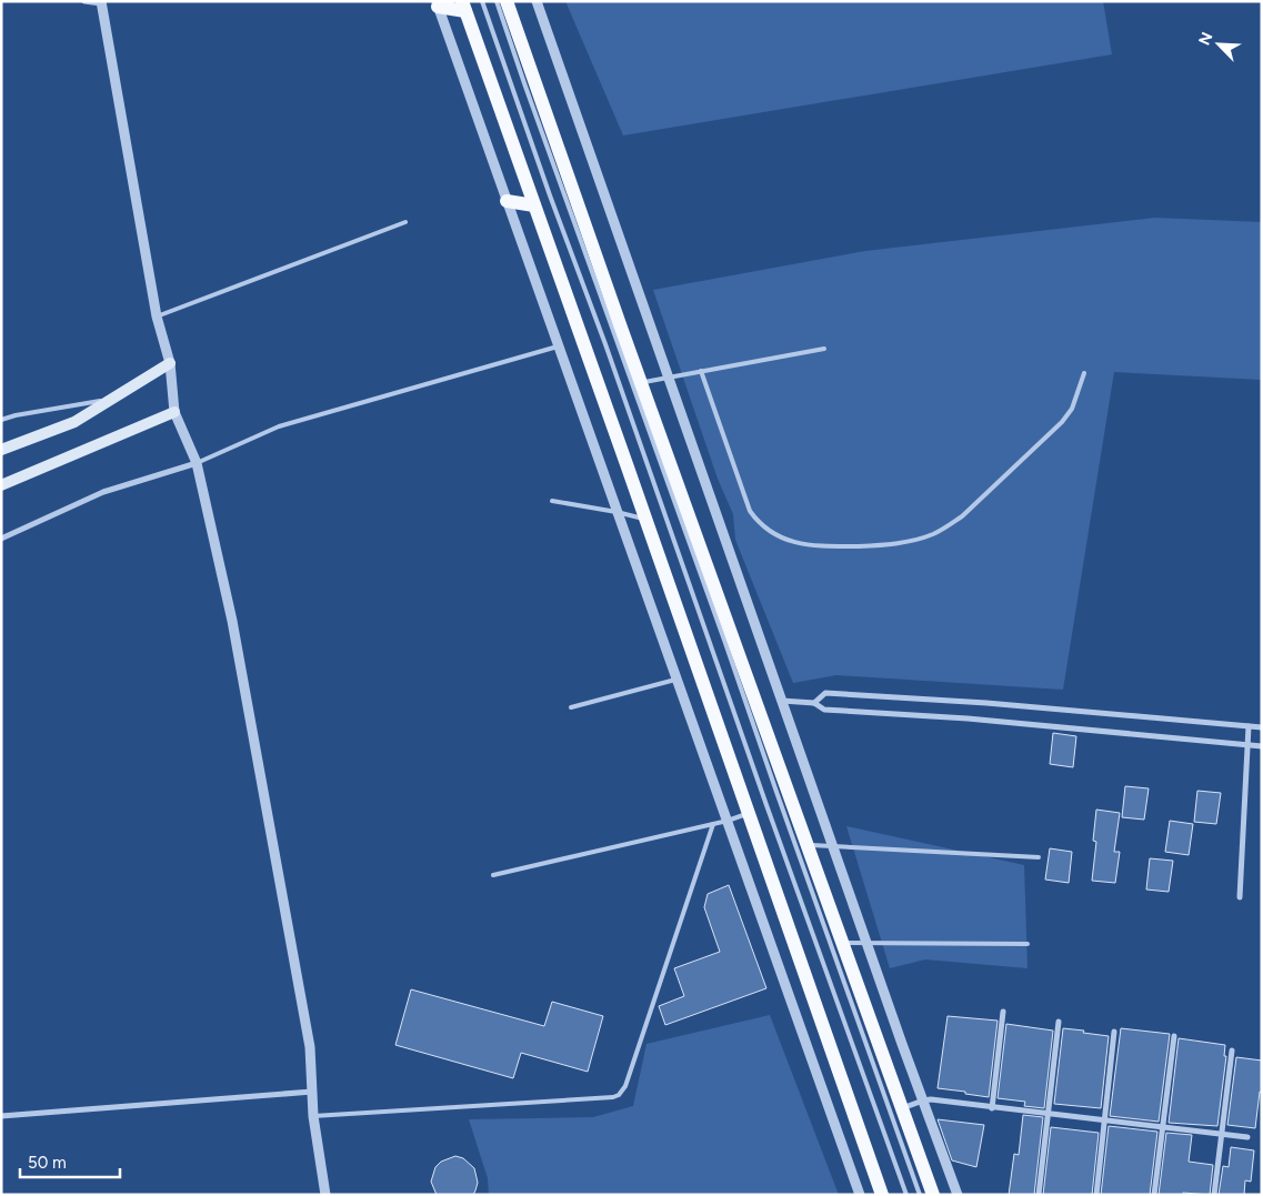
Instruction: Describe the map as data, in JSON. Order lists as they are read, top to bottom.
{
  "scale_bar": "50 m",
  "north": "top left"
}
